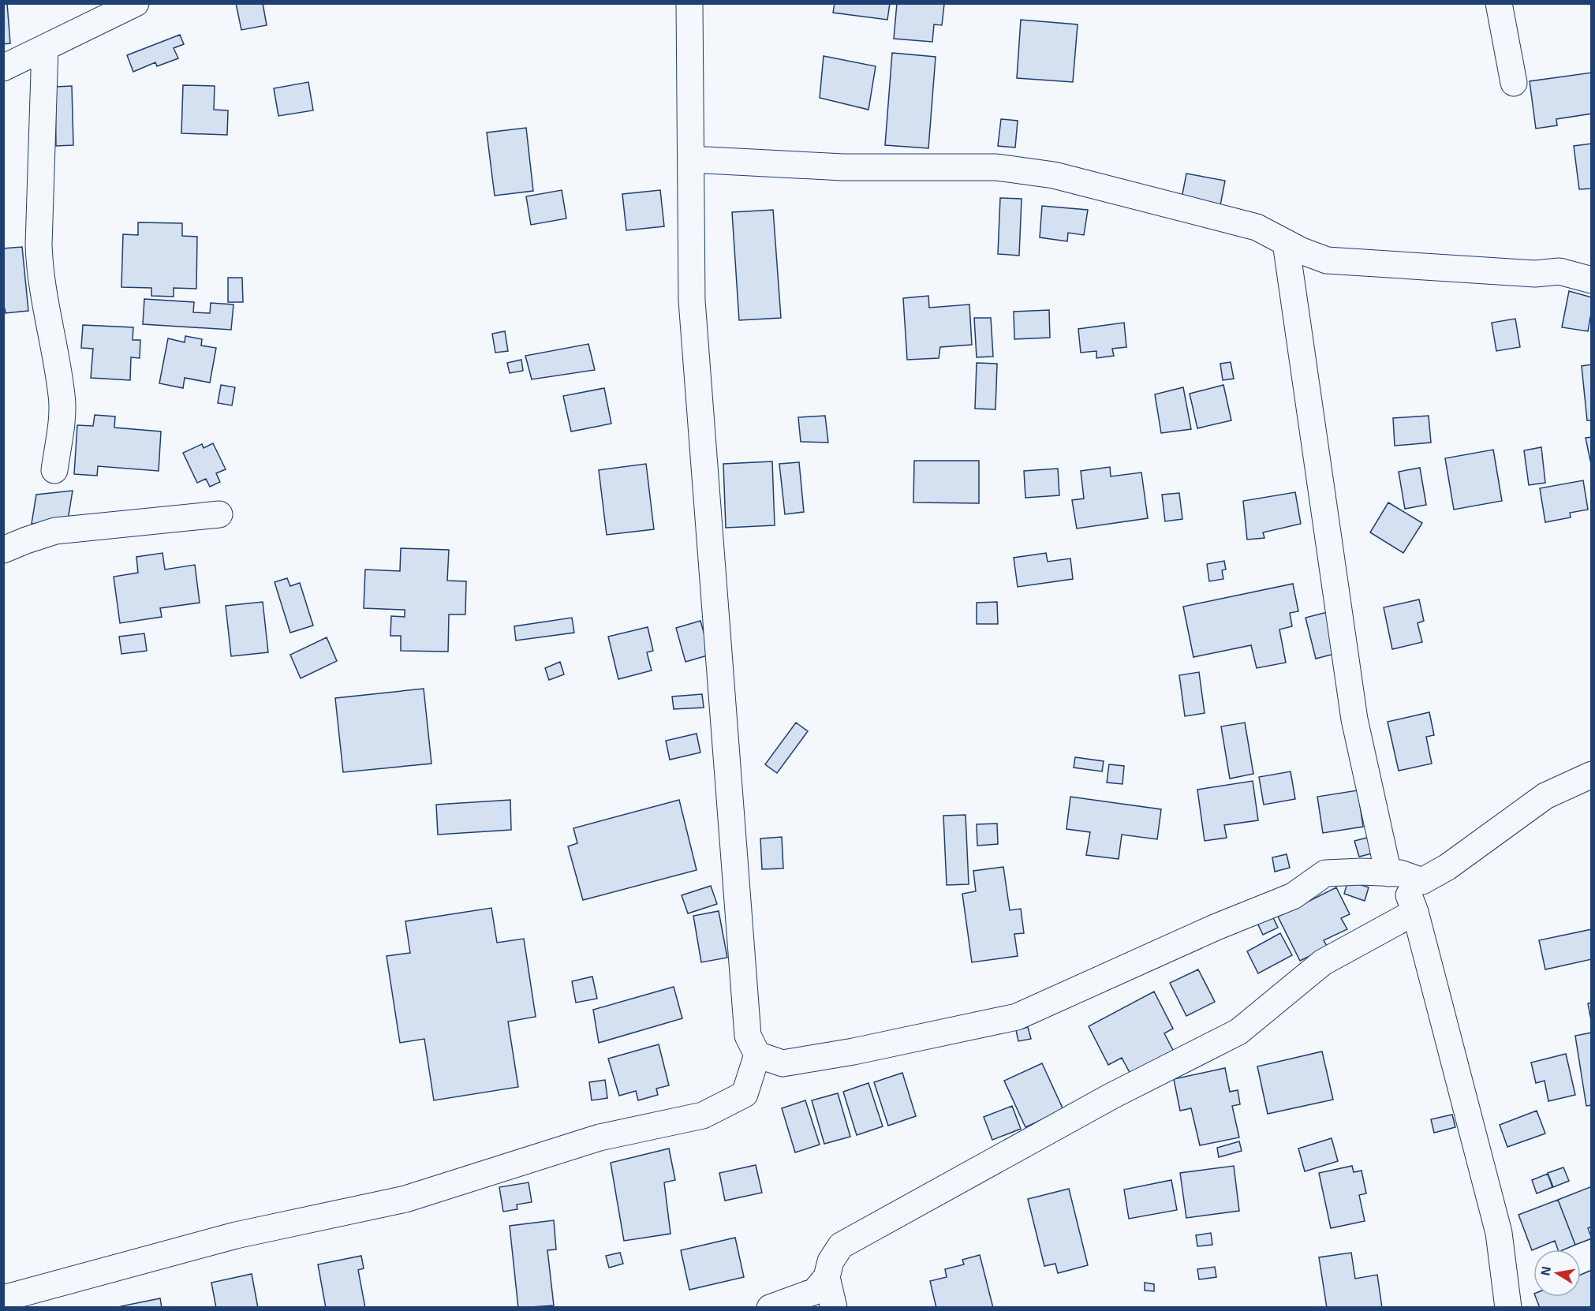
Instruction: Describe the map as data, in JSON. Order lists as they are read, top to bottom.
{
  "north": "left"
}
